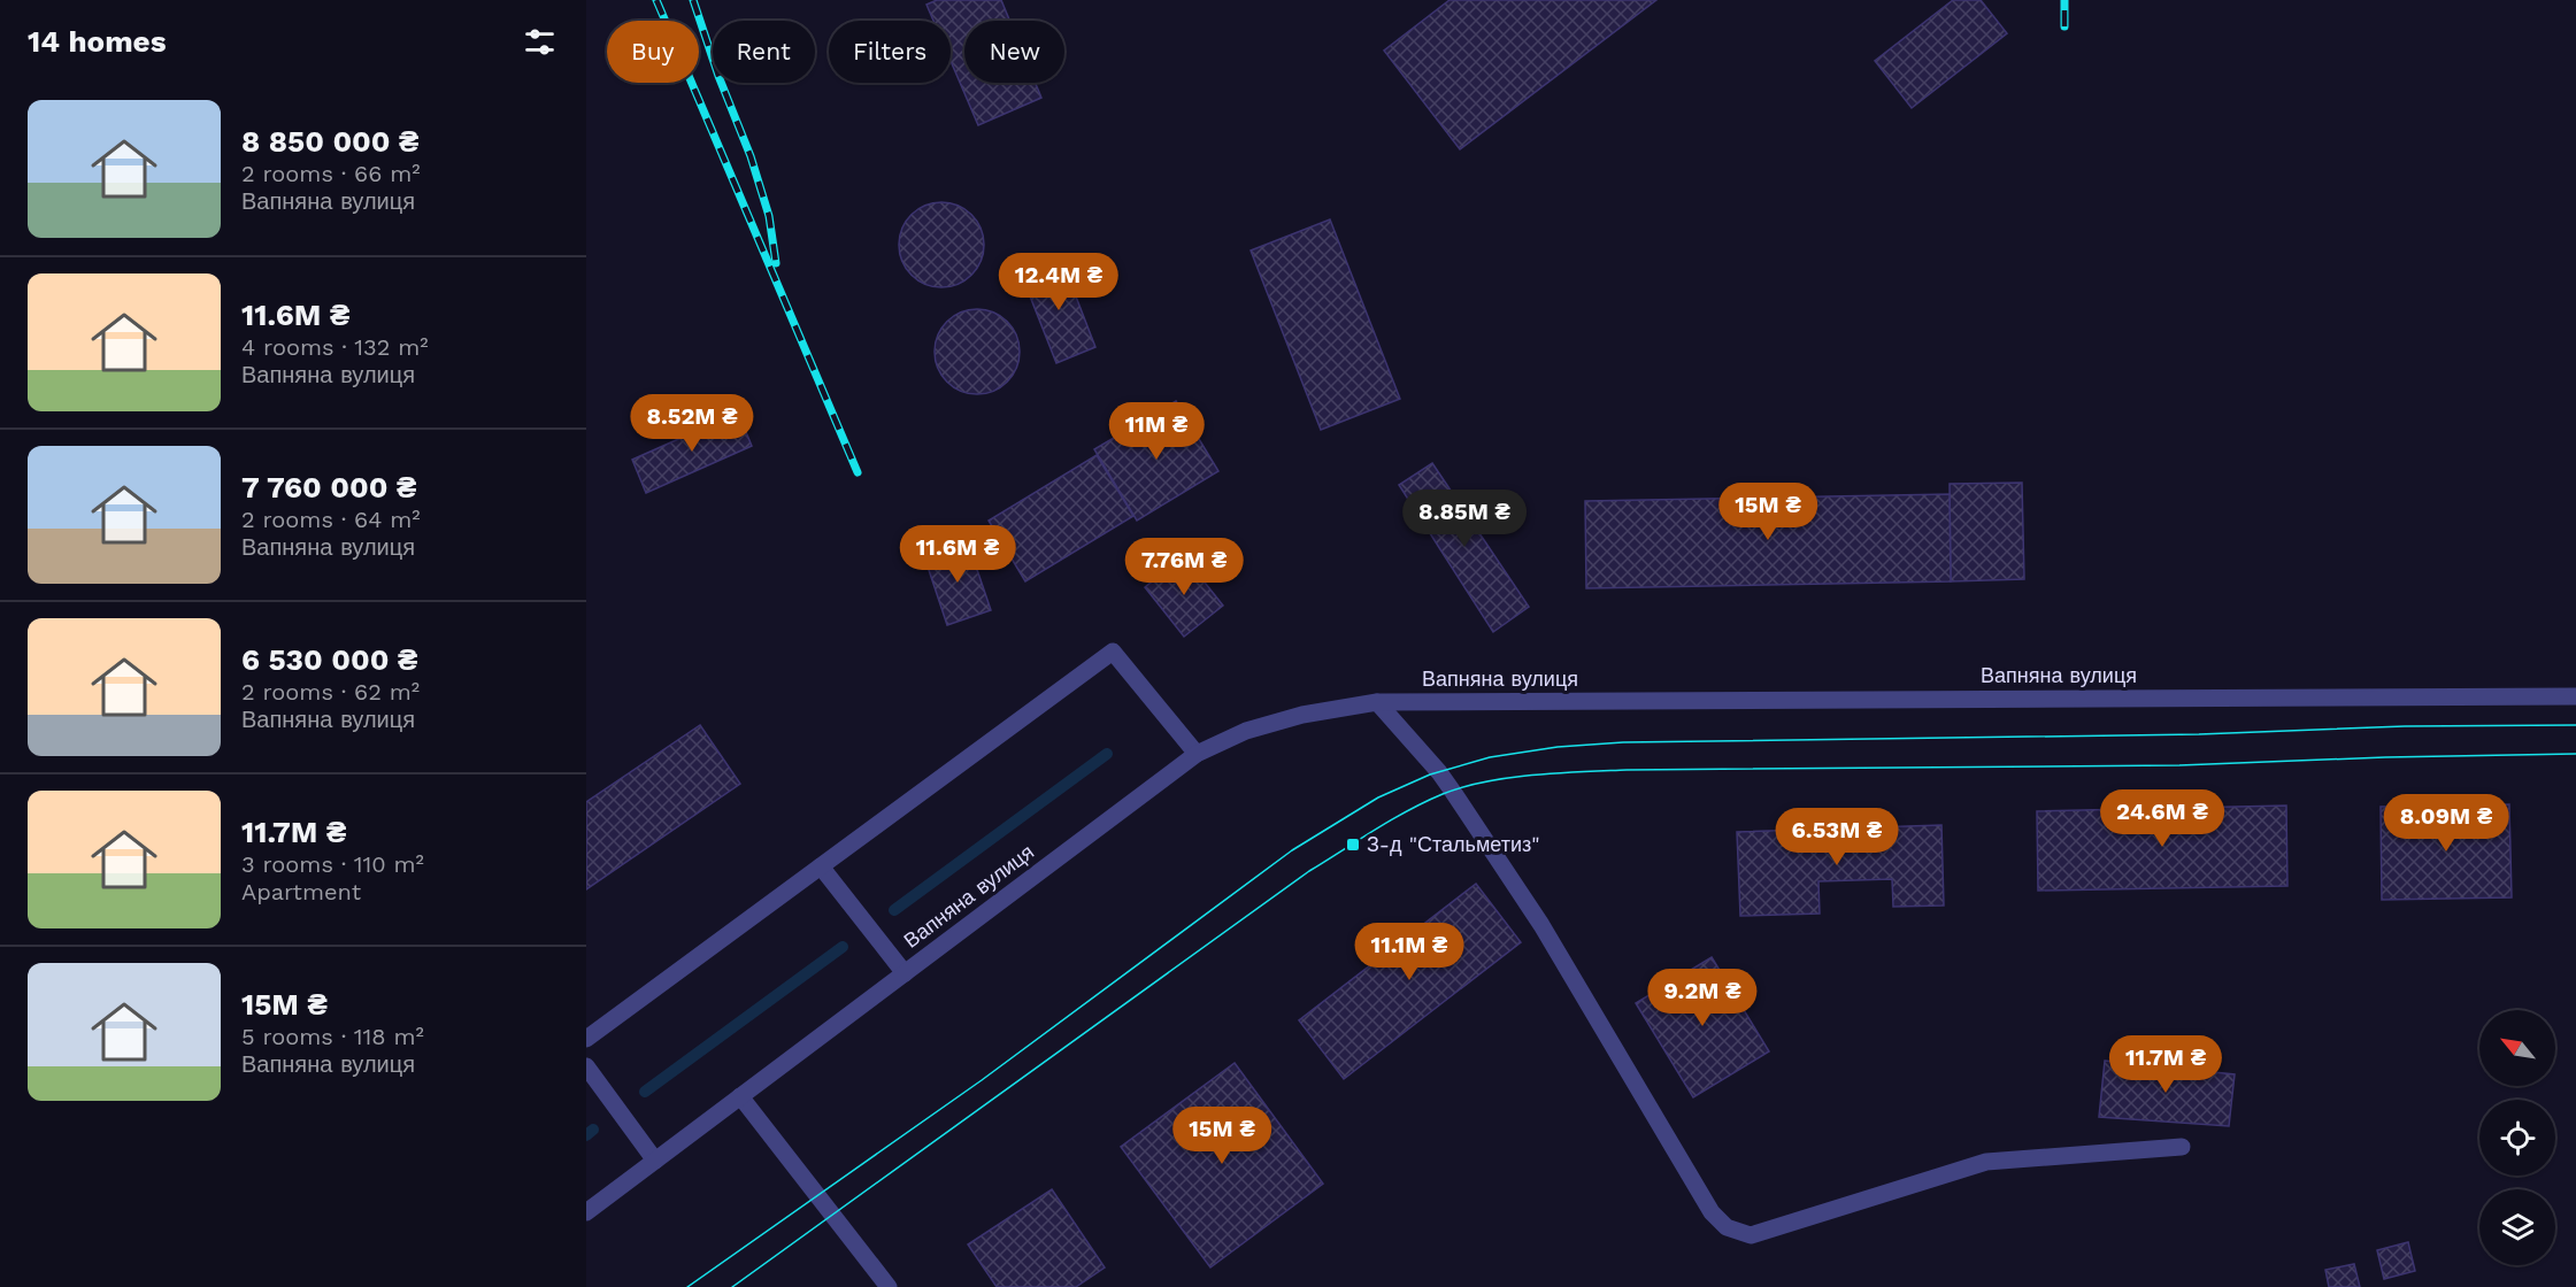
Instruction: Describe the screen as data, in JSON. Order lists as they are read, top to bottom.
{
  "streets": {
    "street": ["Вапняна вулиця"]
  },
  "places": {
    "transit": ["З-д \"Стальметиз\""]
  },
  "north": "top left",
  "page": {
    "heading": "14 homes",
    "chip": [
      "Buy",
      "Rent",
      "Filters",
      "New"
    ],
    "list": [
      {
        "name": "8 850 000 ₴",
        "note": "2 rooms · 66 m² · Вапняна вулиця"
      },
      {
        "name": "11.6M ₴",
        "note": "4 rooms · 132 m² · Вапняна вулиця"
      },
      {
        "name": "7 760 000 ₴",
        "note": "2 rooms · 64 m² · Вапняна вулиця"
      },
      {
        "name": "6 530 000 ₴",
        "note": "2 rooms · 62 m² · Вапняна вулиця"
      },
      {
        "name": "11.7M ₴",
        "note": "3 rooms · 110 m² · Apartment"
      },
      {
        "name": "15M ₴",
        "note": "5 rooms · 118 m² · Вапняна вулиця"
      }
    ],
    "price": [
      "12.4M ₴",
      "8.52M ₴",
      "11M ₴",
      "15M ₴",
      "8.85M ₴",
      "11.6M ₴",
      "7.76M ₴",
      "24.6M ₴",
      "8.09M ₴",
      "6.53M ₴",
      "11.1M ₴",
      "9.2M ₴",
      "11.7M ₴",
      "15M ₴"
    ]
  }
}
